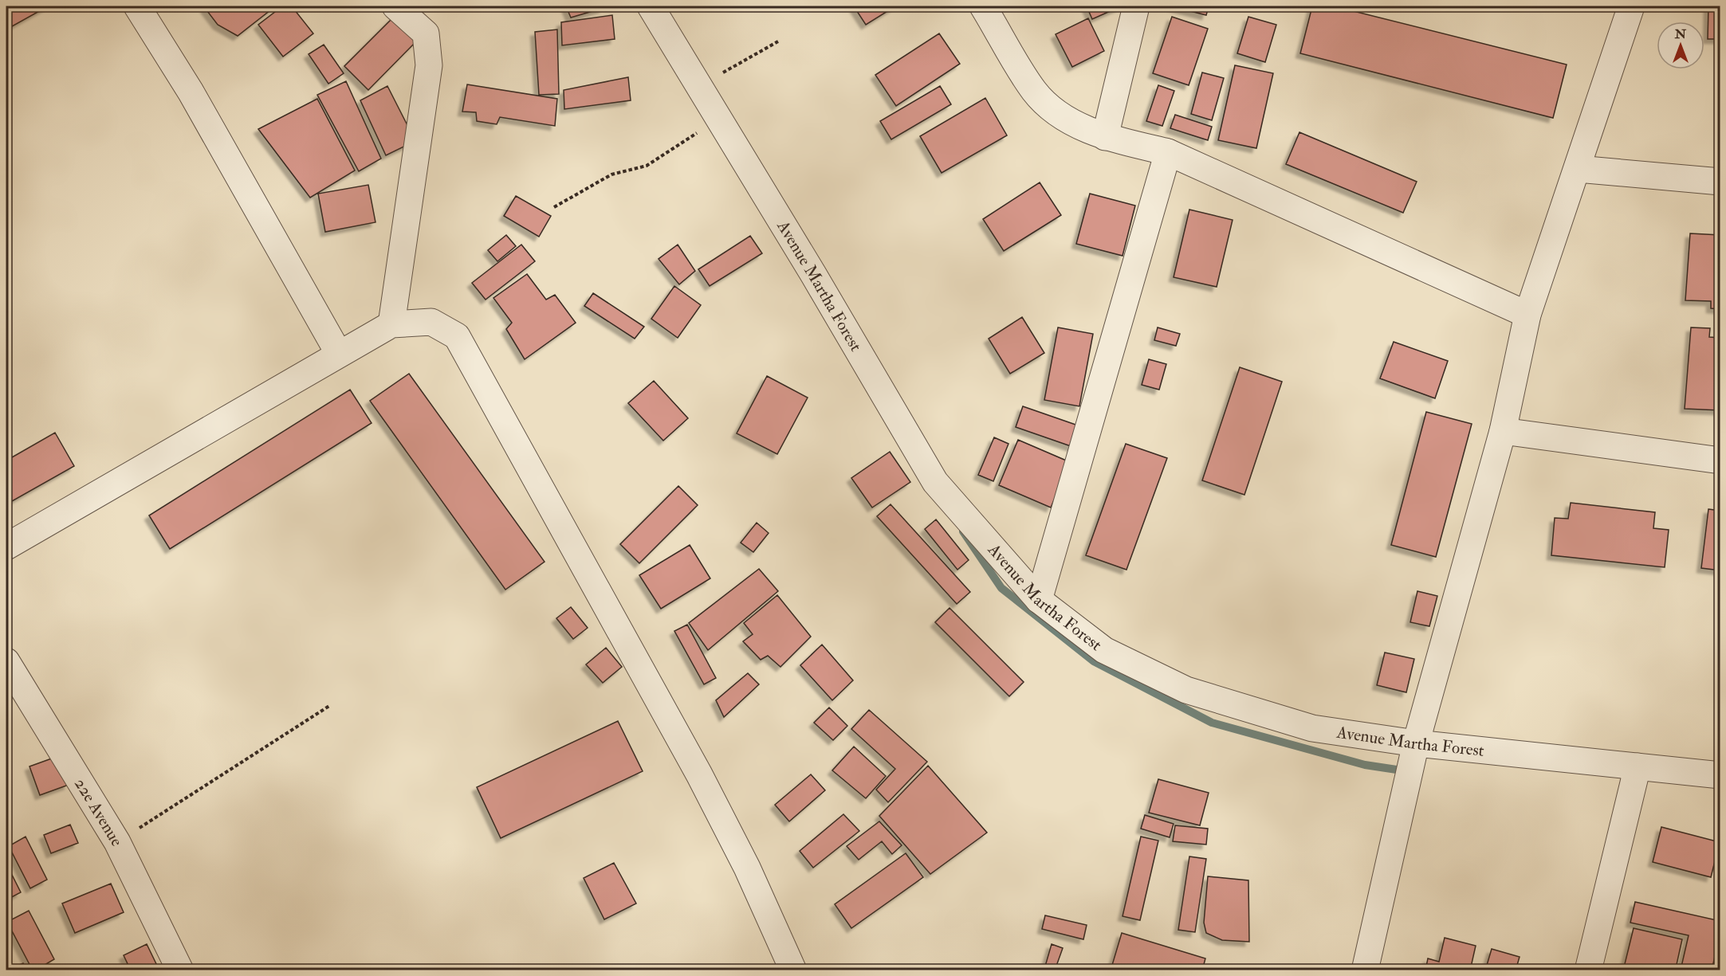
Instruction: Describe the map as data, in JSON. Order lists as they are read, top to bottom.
{
  "streets": {
    "street": ["Avenue Martha Forest", "22e Avenue"]
  },
  "north": "top"
}
